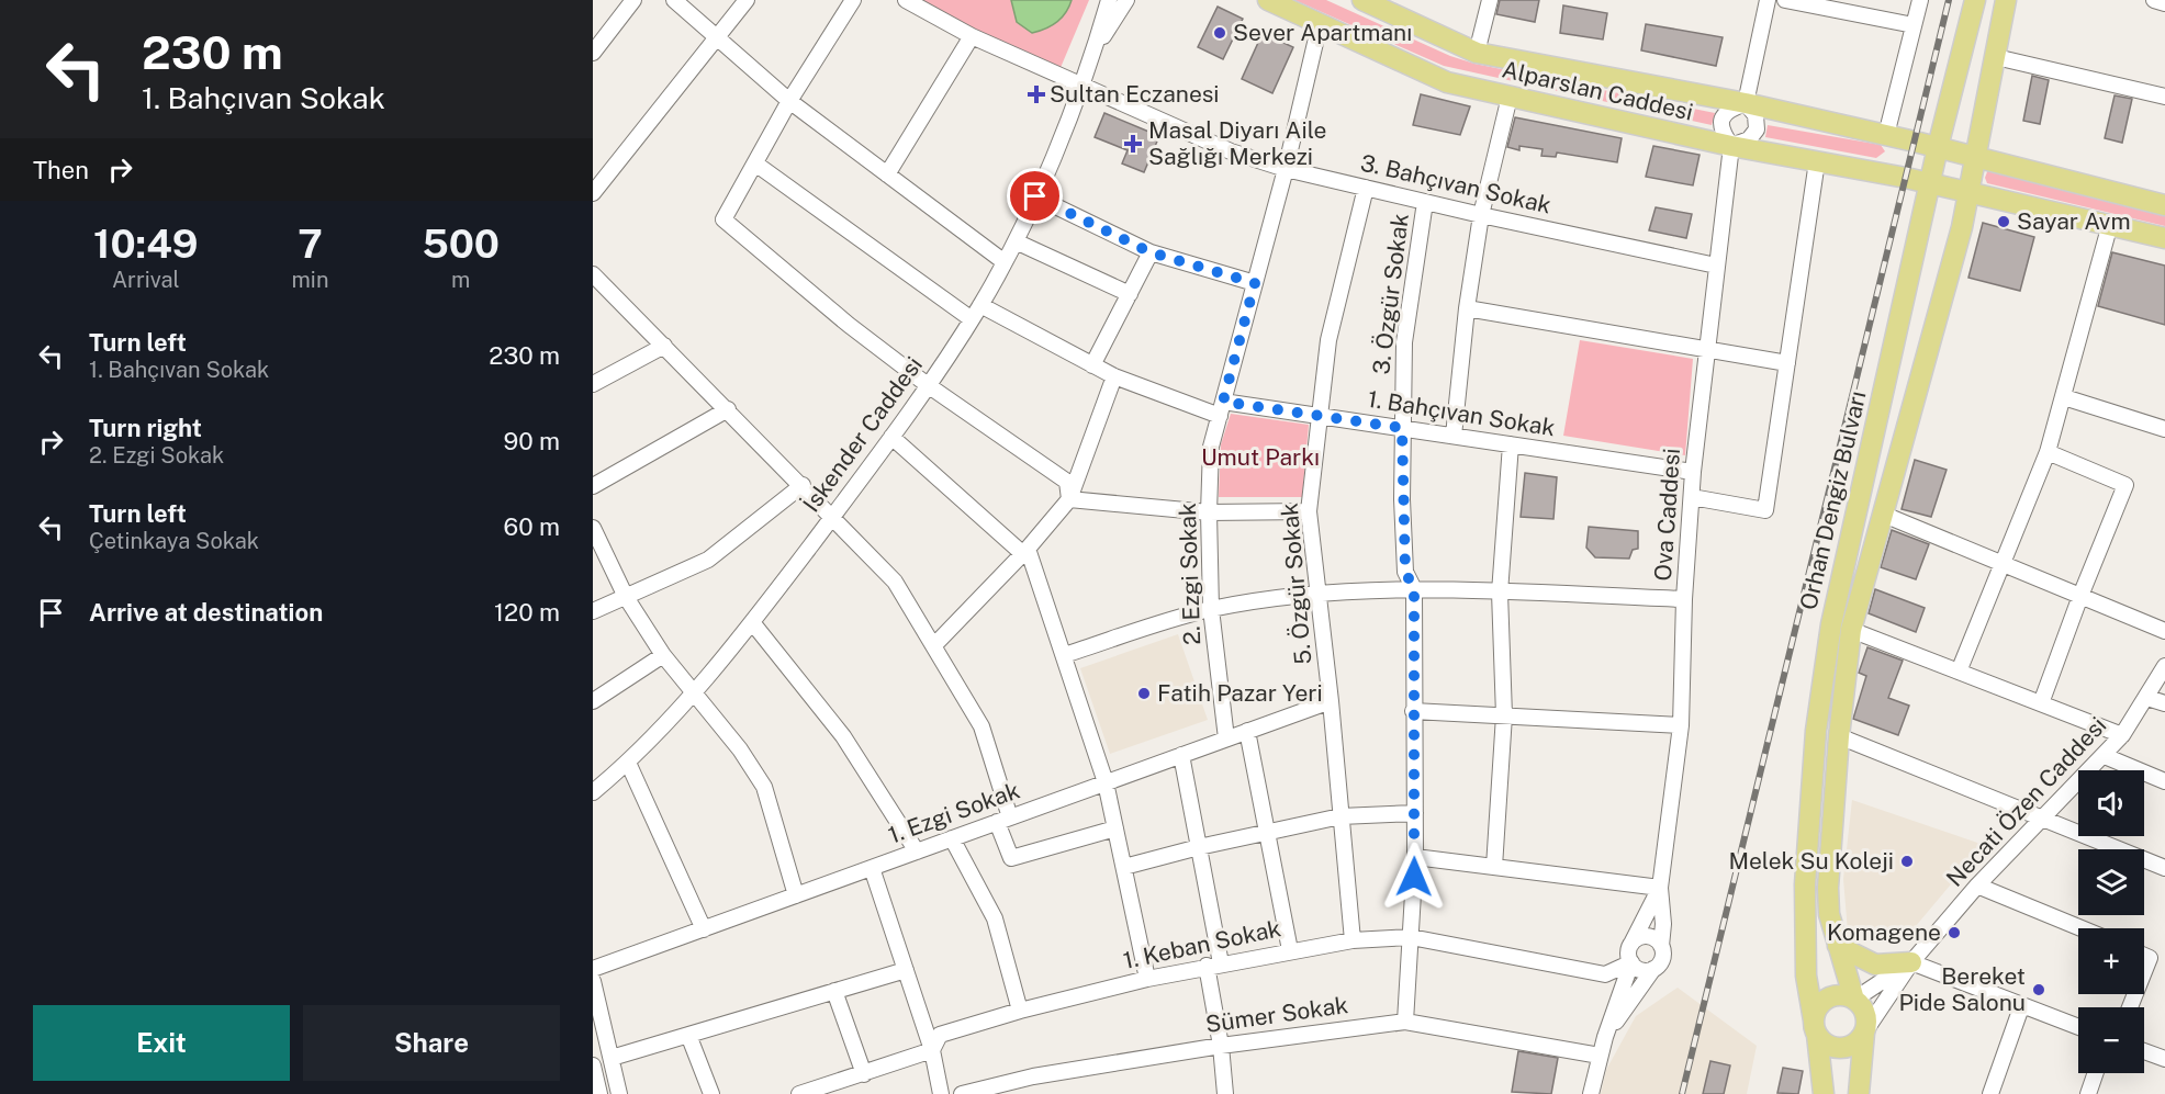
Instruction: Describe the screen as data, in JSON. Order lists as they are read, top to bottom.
{
  "streets": {
    "main road": ["Alparslan Caddesi", "Orhan Dengiz Bulvarı"],
    "street": [
      "3. Bahçıvan Sokak",
      "3. Özgür Sokak",
      "1. Bahçıvan Sokak",
      "İskender Caddesi",
      "Ova Caddesi",
      "2. Ezgi Sokak",
      "5. Özgür Sokak",
      "Necati Özen Caddesi",
      "1. Ezgi Sokak",
      "1. Keban Sokak",
      "Sümer Sokak"
    ]
  },
  "crossings": [
    ["Alparslan Caddesi", "Orhan Dengiz Bulvarı"],
    ["Alparslan Caddesi", "Ova Caddesi"],
    ["Alparslan Caddesi", "2. Ezgi Sokak"],
    ["3. Bahçıvan Sokak", "3. Özgür Sokak"],
    ["3. Bahçıvan Sokak", "İskender Caddesi"],
    ["3. Bahçıvan Sokak", "Ova Caddesi"],
    ["3. Bahçıvan Sokak", "2. Ezgi Sokak"],
    ["3. Bahçıvan Sokak", "5. Özgür Sokak"],
    ["3. Özgür Sokak", "1. Bahçıvan Sokak"],
    ["3. Özgür Sokak", "1. Keban Sokak"],
    ["3. Özgür Sokak", "Sümer Sokak"],
    ["1. Bahçıvan Sokak", "İskender Caddesi"],
    ["1. Bahçıvan Sokak", "Ova Caddesi"],
    ["1. Bahçıvan Sokak", "2. Ezgi Sokak"],
    ["1. Bahçıvan Sokak", "5. Özgür Sokak"],
    ["2. Ezgi Sokak", "1. Ezgi Sokak"],
    ["5. Özgür Sokak", "1. Ezgi Sokak"],
    ["5. Özgür Sokak", "1. Keban Sokak"]
  ],
  "parks": ["Umut Parkı"],
  "places": {
    "other": [
      "Sever Apartmanı",
      "Sayar Avm",
      "Fatih Pazar Yeri",
      "Melek Su Koleji",
      "Komagene",
      "Bereket Pide Salonu"
    ],
    "health": ["Sultan Eczanesi", "Masal Diyarı Aile Sağlığı Merkezi"]
  },
  "page": {
    "turn": ["230 m", "1. Bahçıvan Sokak"],
    "then": "Then",
    "eta": [
      "10:49",
      "Arrival",
      "7",
      "min",
      "500",
      "m"
    ],
    "list": [
      {
        "name": "Turn left",
        "note": "1. Bahçıvan Sokak",
        "value": "230 m"
      },
      {
        "name": "Turn right",
        "note": "2. Ezgi Sokak",
        "value": "90 m"
      },
      {
        "name": "Turn left",
        "note": "Çetinkaya Sokak",
        "value": "60 m"
      },
      {
        "name": "Arrive at destination",
        "value": "120 m"
      }
    ],
    "map_buttons": ["+", "−"],
    "buttons": ["Exit", "Share"]
  }
}
